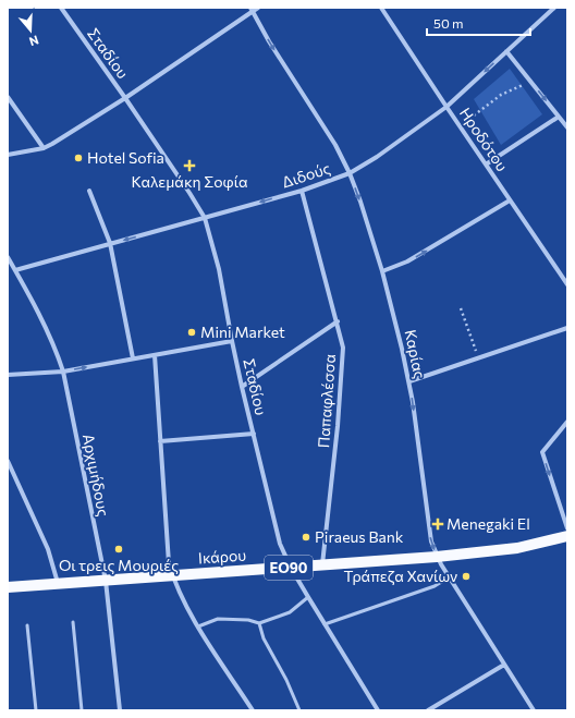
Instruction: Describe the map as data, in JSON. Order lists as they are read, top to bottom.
{
  "streets": {
    "main road": ["Ικάρου", "ΕΟ90"],
    "street": [
      "Σταδίου",
      "Ηροδότου",
      "Διδούς",
      "Καρίας",
      "Παπαφλέσσα",
      "Αρχιμήδους"
    ]
  },
  "crossings": [
    ["Σταδίου", "Διδούς"],
    ["Σταδίου", "Ικάρου"],
    ["Ηροδότου", "Διδούς"],
    ["Διδούς", "Καρίας"],
    ["Διδούς", "Παπαφλέσσα"],
    ["Διδούς", "Αρχιμήδους"],
    ["Καρίας", "Ικάρου"],
    ["Παπαφλέσσα", "Ικάρου"],
    ["Αρχιμήδους", "Ικάρου"]
  ],
  "one_way": ["Διδούς", "Καρίας"],
  "places": {
    "other": [
      "Hotel Sofia",
      "Mini Market",
      "Piraeus Bank",
      "Οι τρεις Μουριές",
      "Τράπεζα Χανίων"
    ],
    "health": ["Καλεμάκη Σοφία", "Menegaki El"]
  },
  "scale_bar": "50 m",
  "north": "bottom"
}
